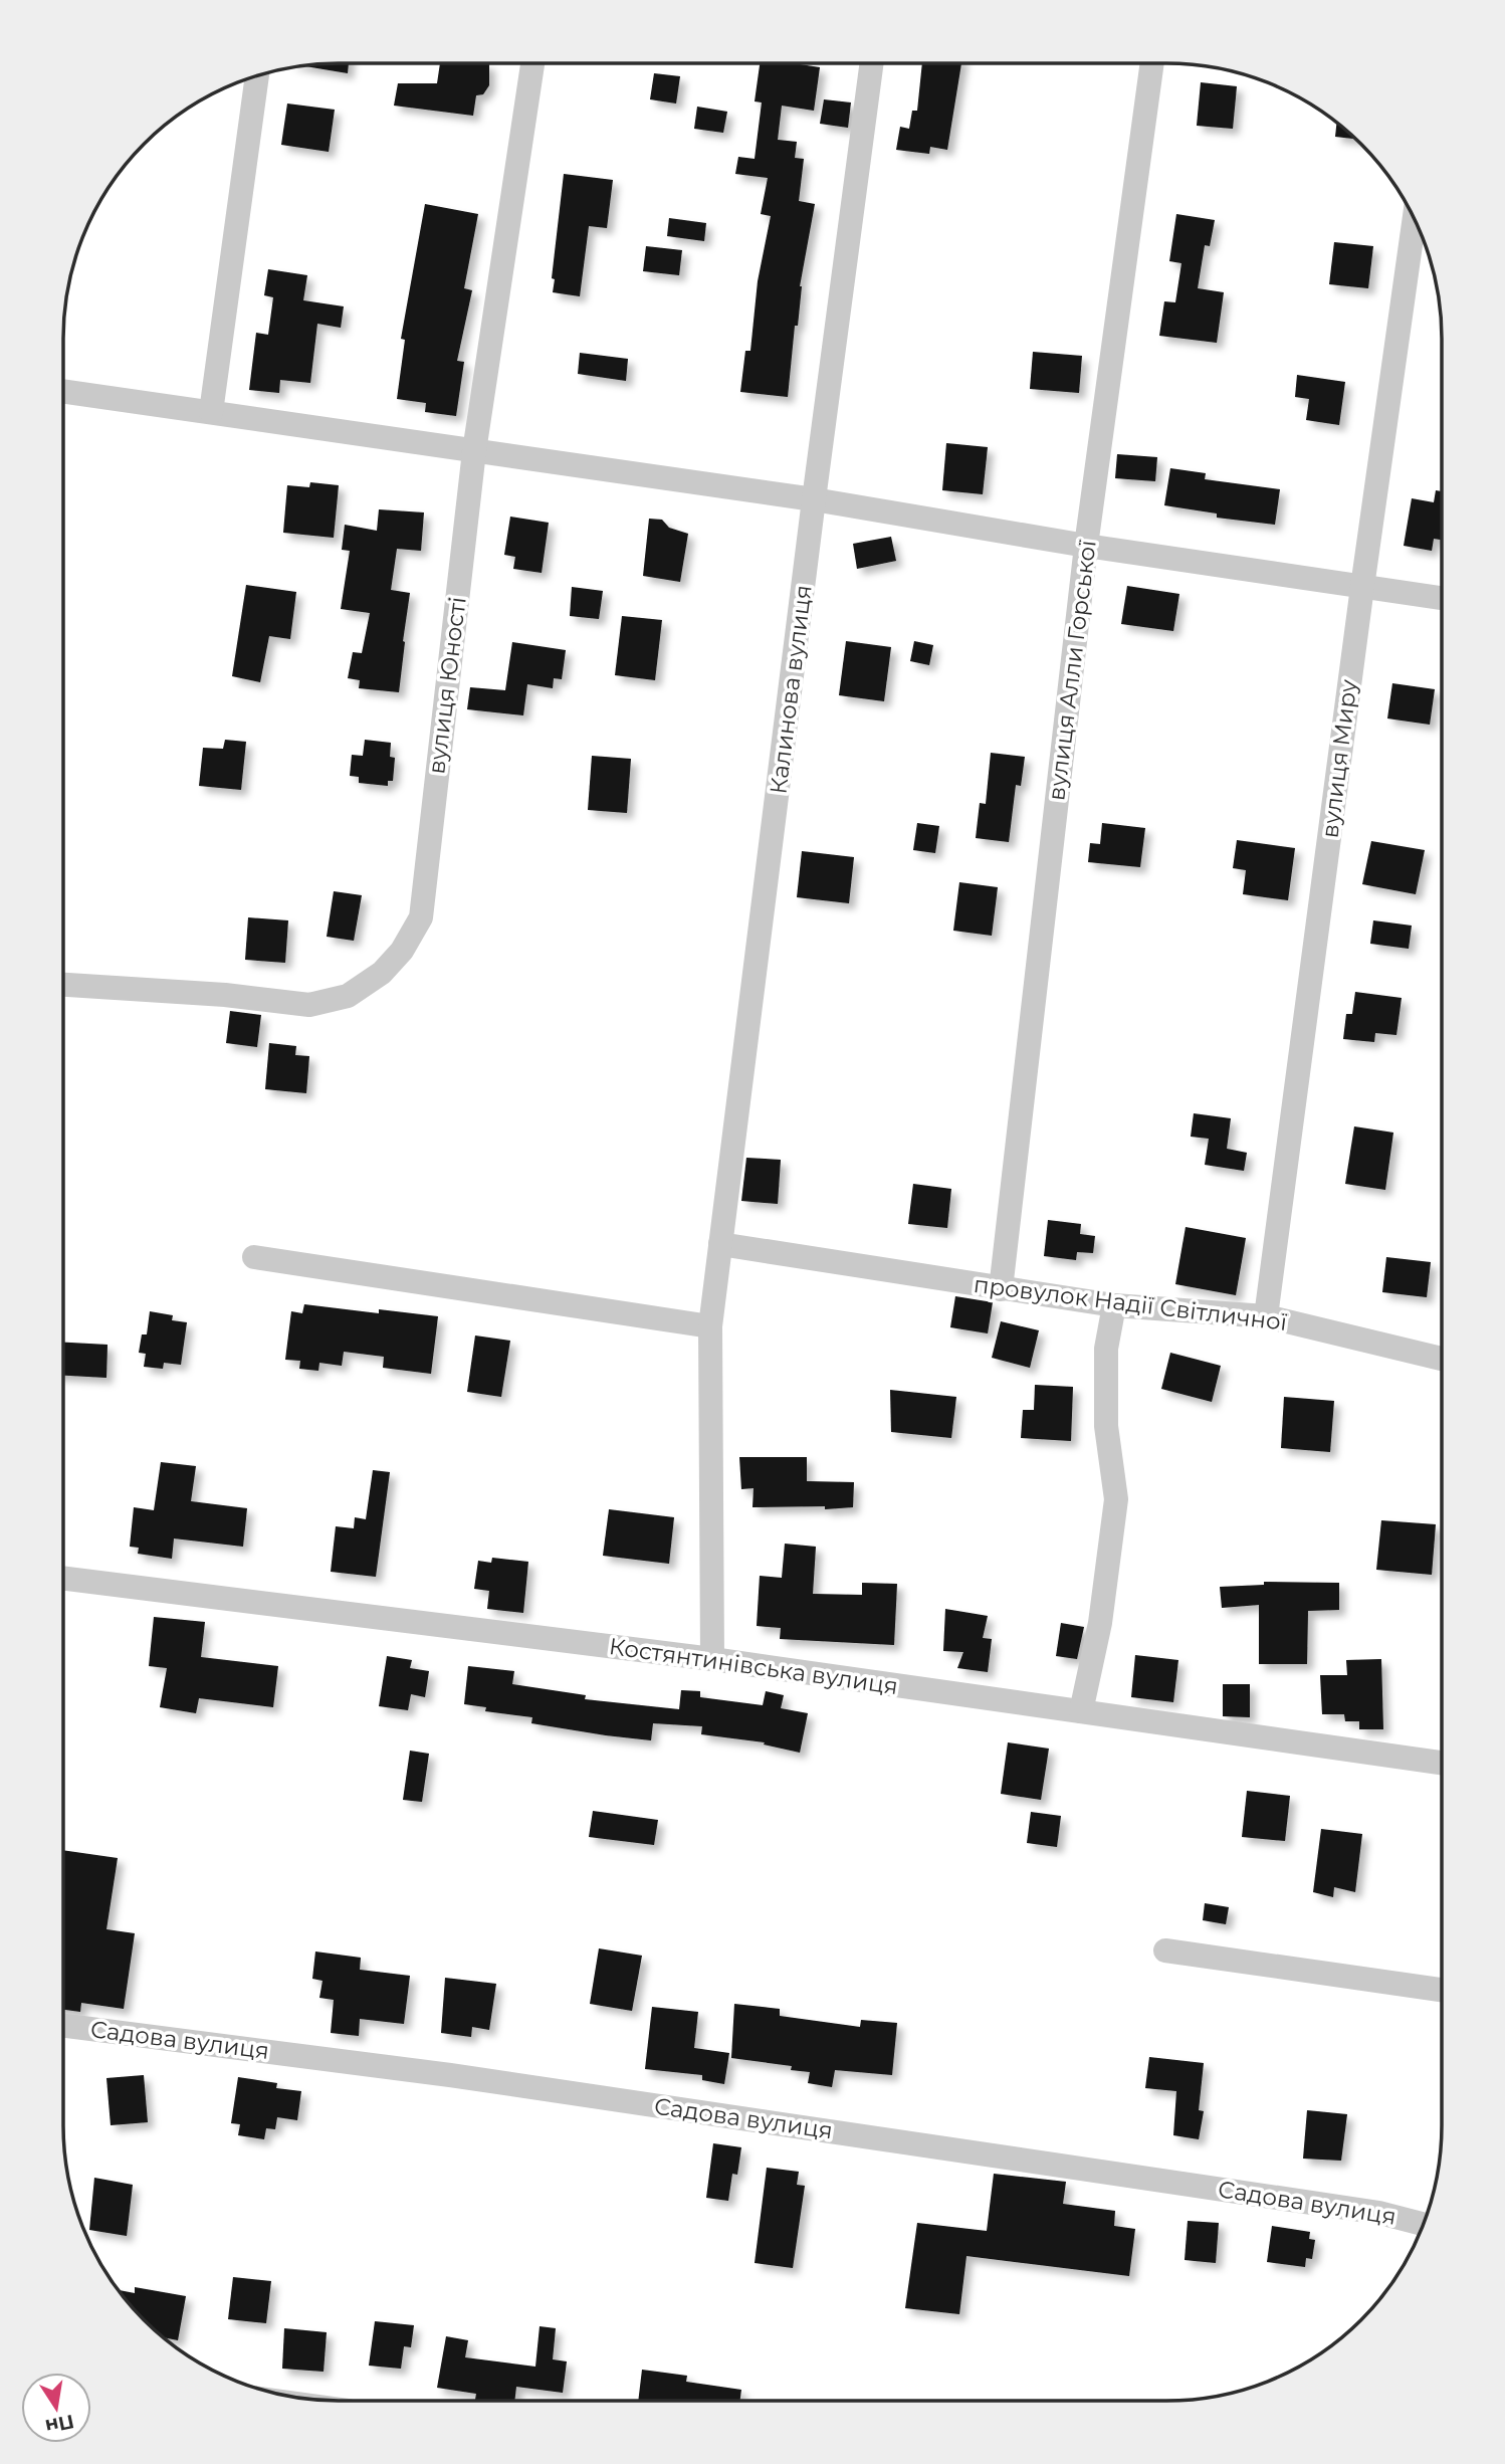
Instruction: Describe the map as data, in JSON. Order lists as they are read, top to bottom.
{
  "streets": {
    "street": [
      "вулиця Алли Горської",
      "вулиця Юності",
      "Калинова вулиця",
      "вулиця Миру",
      "провулок Надії Світличної",
      "Костянтинівська вулиця",
      "Садова вулиця"
    ]
  },
  "crossings": [
    ["вулиця Алли Горської", "провулок Надії Світличної"],
    ["Калинова вулиця", "провулок Надії Світличної"],
    ["Калинова вулиця", "Костянтинівська вулиця"],
    ["вулиця Миру", "провулок Надії Світличної"]
  ],
  "north": "bottom"
}
